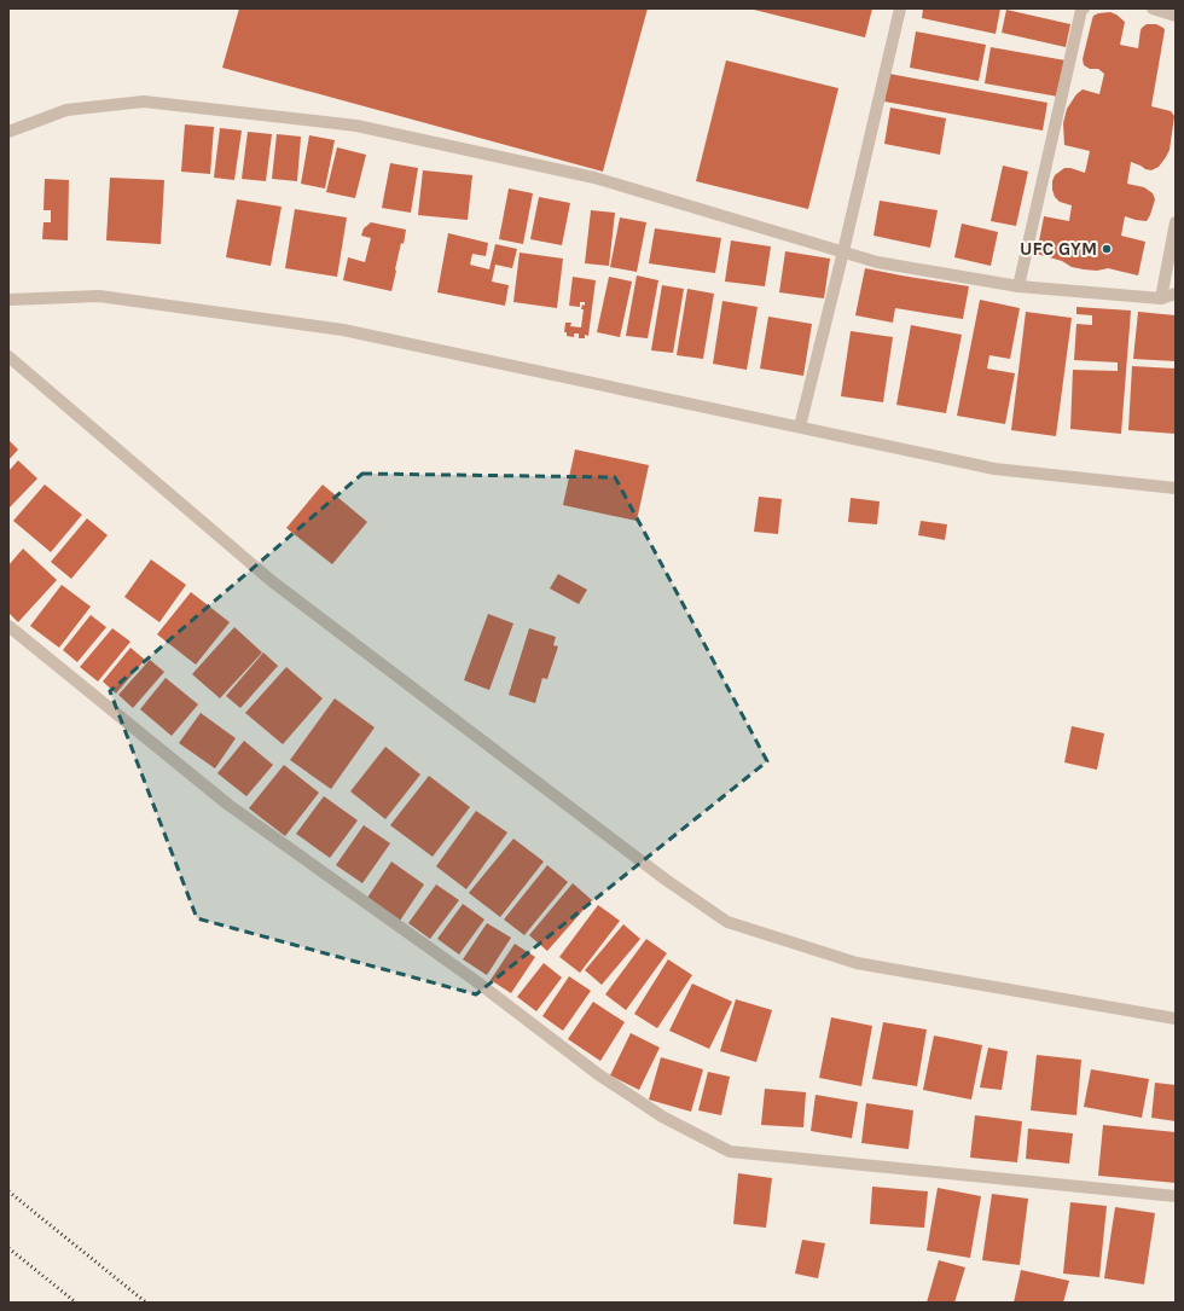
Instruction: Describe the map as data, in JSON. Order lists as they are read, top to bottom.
{
  "places": ["UFC GYM"]
}
